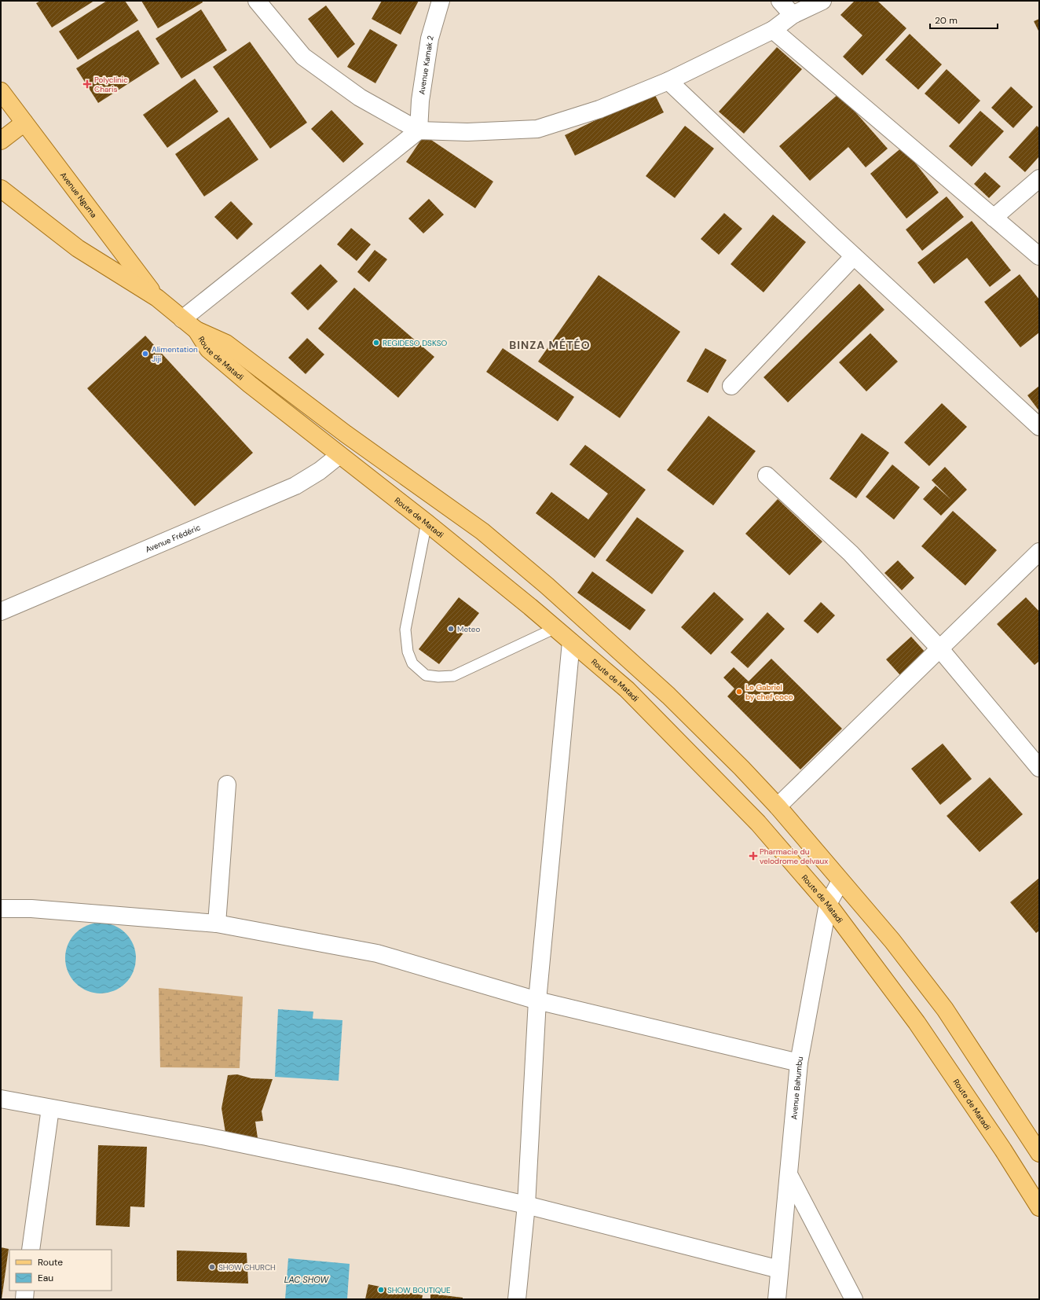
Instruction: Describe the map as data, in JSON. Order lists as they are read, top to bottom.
{
  "streets": {
    "main road": ["Avenue Nguma", "Route de Matadi"],
    "street": ["Avenue Kamak 2", "Avenue Frédéric", "Avenue Bahumbu"]
  },
  "crossings": [
    ["Route de Matadi", "Avenue Frédéric"],
    ["Route de Matadi", "Avenue Bahumbu"]
  ],
  "districts": ["BINZA MÉTÉO"],
  "water": ["LAC SHOW"],
  "places": {
    "health": ["Polyclinic Charis", "Pharmacie du velodrome delvaux"],
    "other": [
      "REGIDESO DSKSO",
      "Alimentation Jiji",
      "Meteo",
      "Le Gabriel by chef coco",
      "SHOW CHURCH",
      "SHOW BOUTIQUE"
    ]
  },
  "legend": ["Route", "Eau"],
  "scale_bar": "20 m"
}
